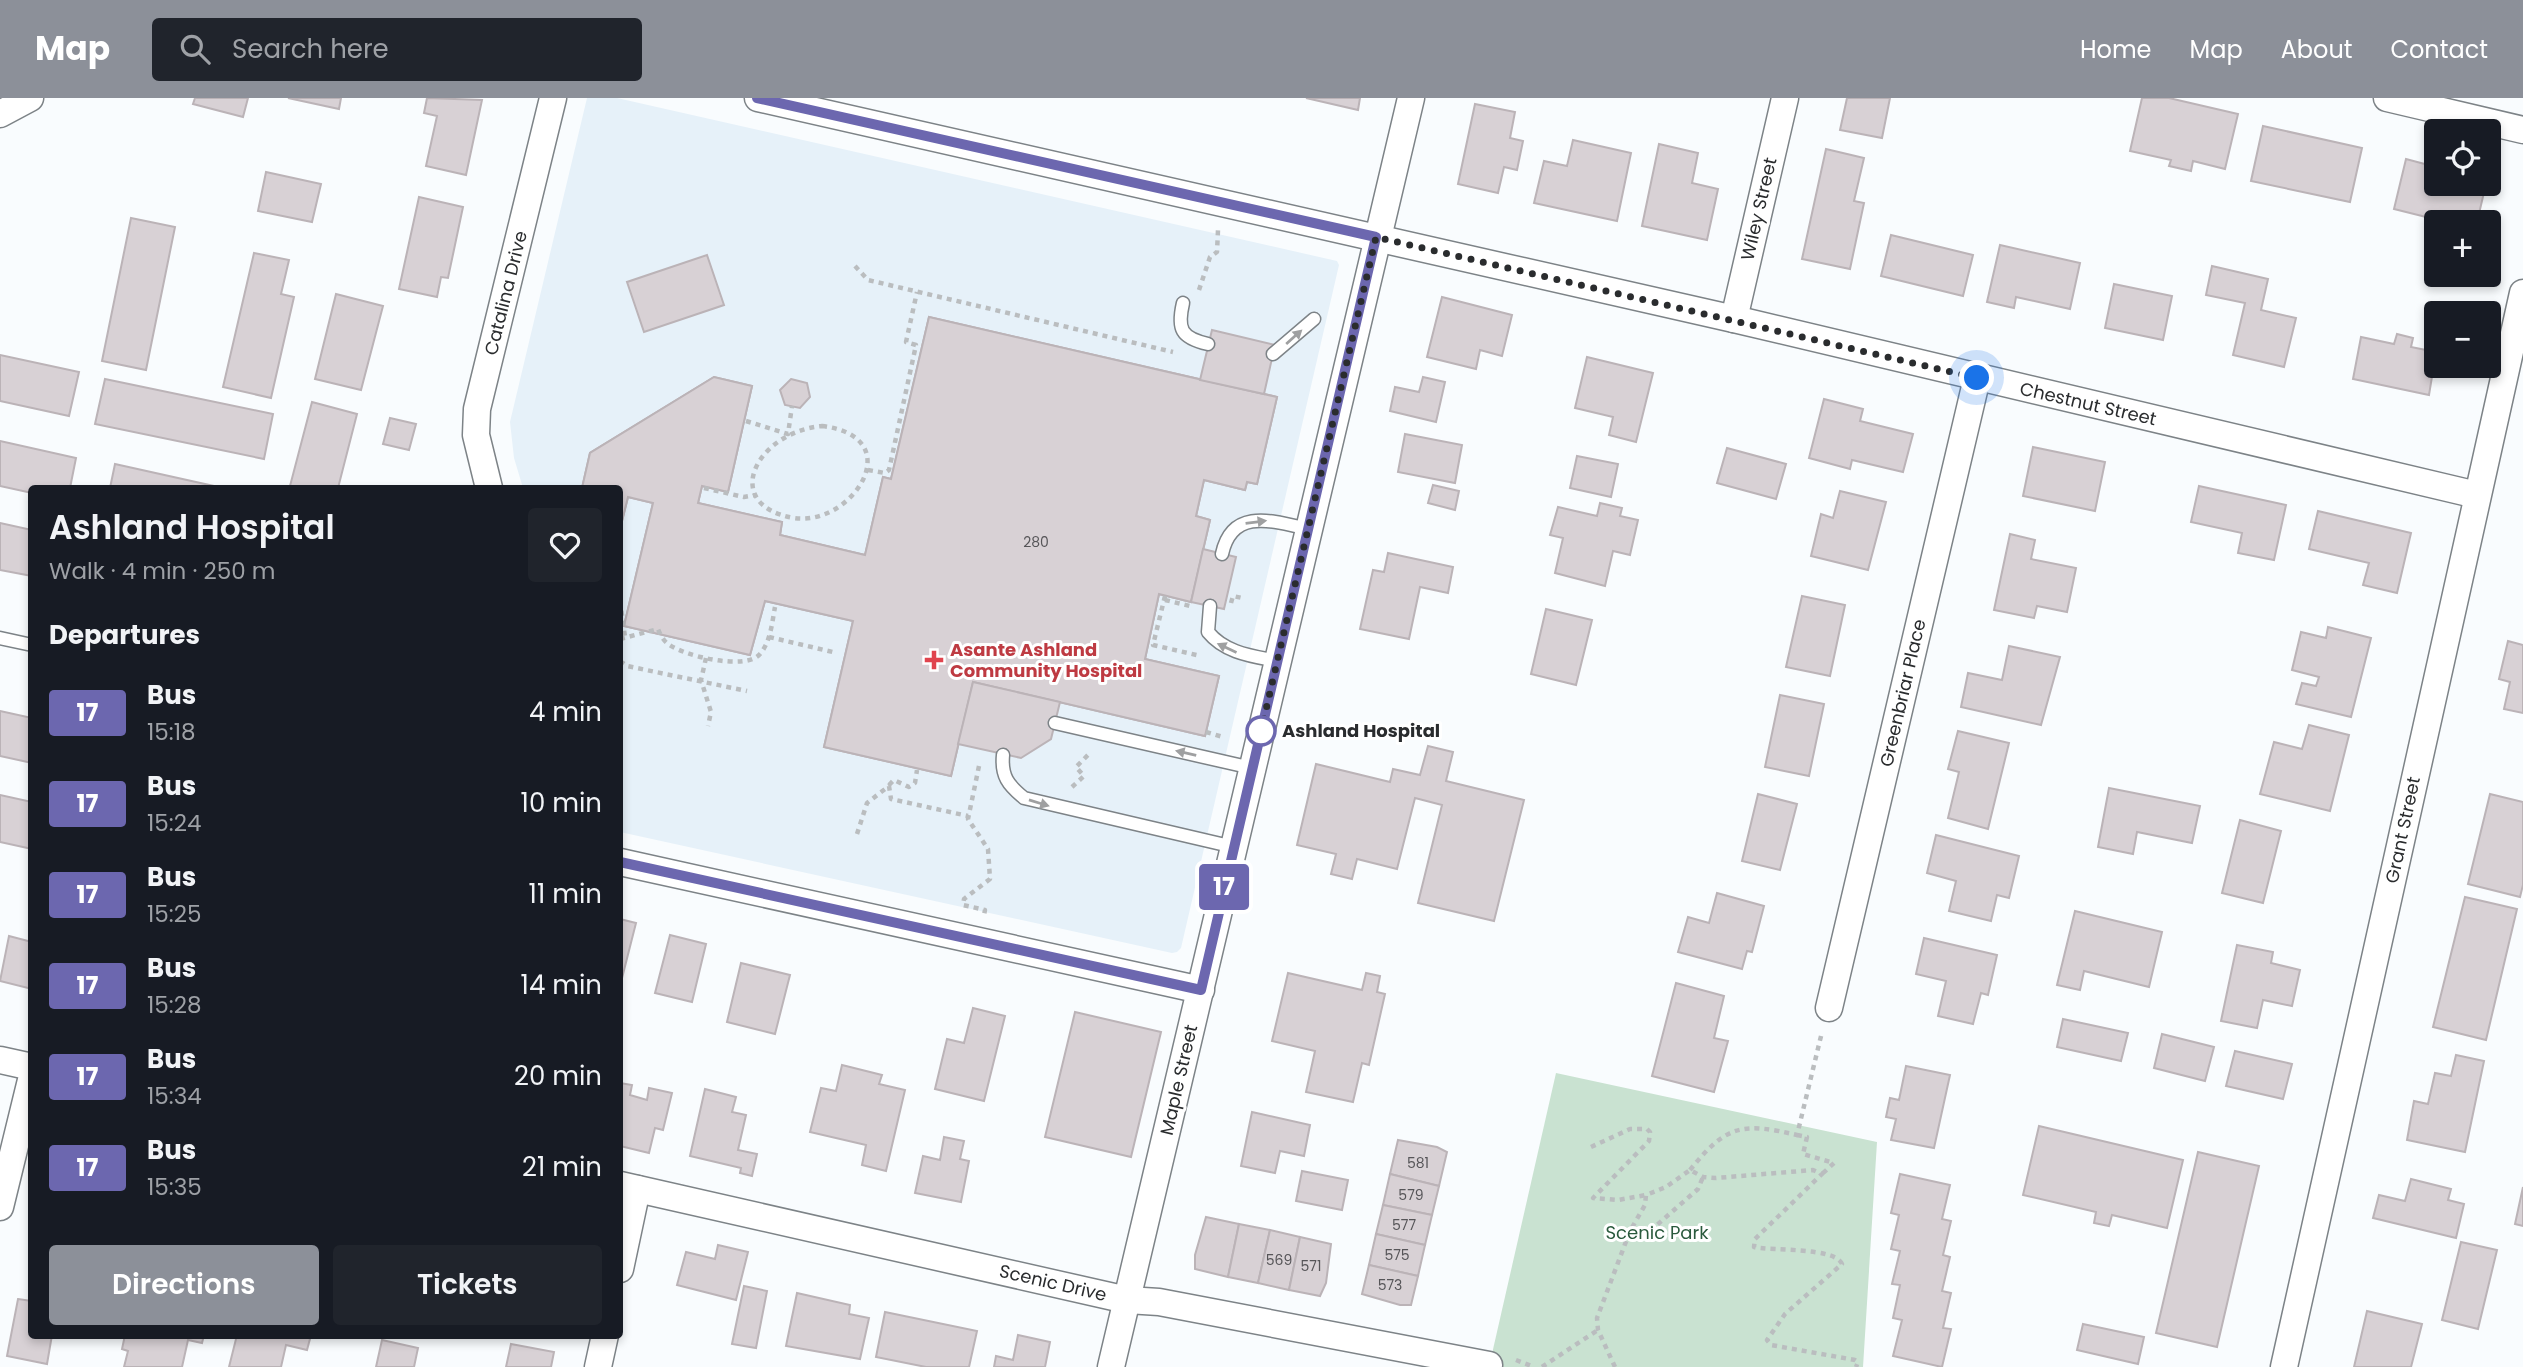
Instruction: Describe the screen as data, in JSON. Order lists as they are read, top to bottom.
{
  "streets": {
    "street": [
      "Wiley Street",
      "Catalina Drive",
      "Chestnut Street",
      "Greenbriar Place",
      "Grant Street",
      "Maple Street",
      "Scenic Drive"
    ]
  },
  "crossings": [
    ["Wiley Street", "Chestnut Street"],
    ["Chestnut Street", "Greenbriar Place"],
    ["Chestnut Street", "Grant Street"],
    ["Chestnut Street", "Maple Street"],
    ["Maple Street", "Scenic Drive"]
  ],
  "parks": ["Scenic Park"],
  "places": {
    "health": ["Asante Ashland Community Hospital"],
    "other": ["Ashland Hospital"]
  },
  "lines": ["bus line 17"],
  "house_numbers": [
    "280",
    "581",
    "579",
    "577",
    "575",
    "569",
    "571",
    "573"
  ],
  "page": {
    "header": "Map",
    "search": "Search here",
    "nav": [
      "Home",
      "Map",
      "About",
      "Contact"
    ],
    "on_map": "17",
    "map_buttons": ["+", "−"],
    "heading": [
      ["Ashland Hospital", "Walk · 4 min · 250 m"],
      "Departures"
    ],
    "list": [
      {
        "mark": "17",
        "name": "Bus",
        "note": "15:18",
        "value": "4 min"
      },
      {
        "mark": "17",
        "name": "Bus",
        "note": "15:24",
        "value": "10 min"
      },
      {
        "mark": "17",
        "name": "Bus",
        "note": "15:25",
        "value": "11 min"
      },
      {
        "mark": "17",
        "name": "Bus",
        "note": "15:28",
        "value": "14 min"
      },
      {
        "mark": "17",
        "name": "Bus",
        "note": "15:34",
        "value": "20 min"
      },
      {
        "mark": "17",
        "name": "Bus",
        "note": "15:35",
        "value": "21 min"
      }
    ],
    "buttons": ["Directions", "Tickets"]
  }
}
